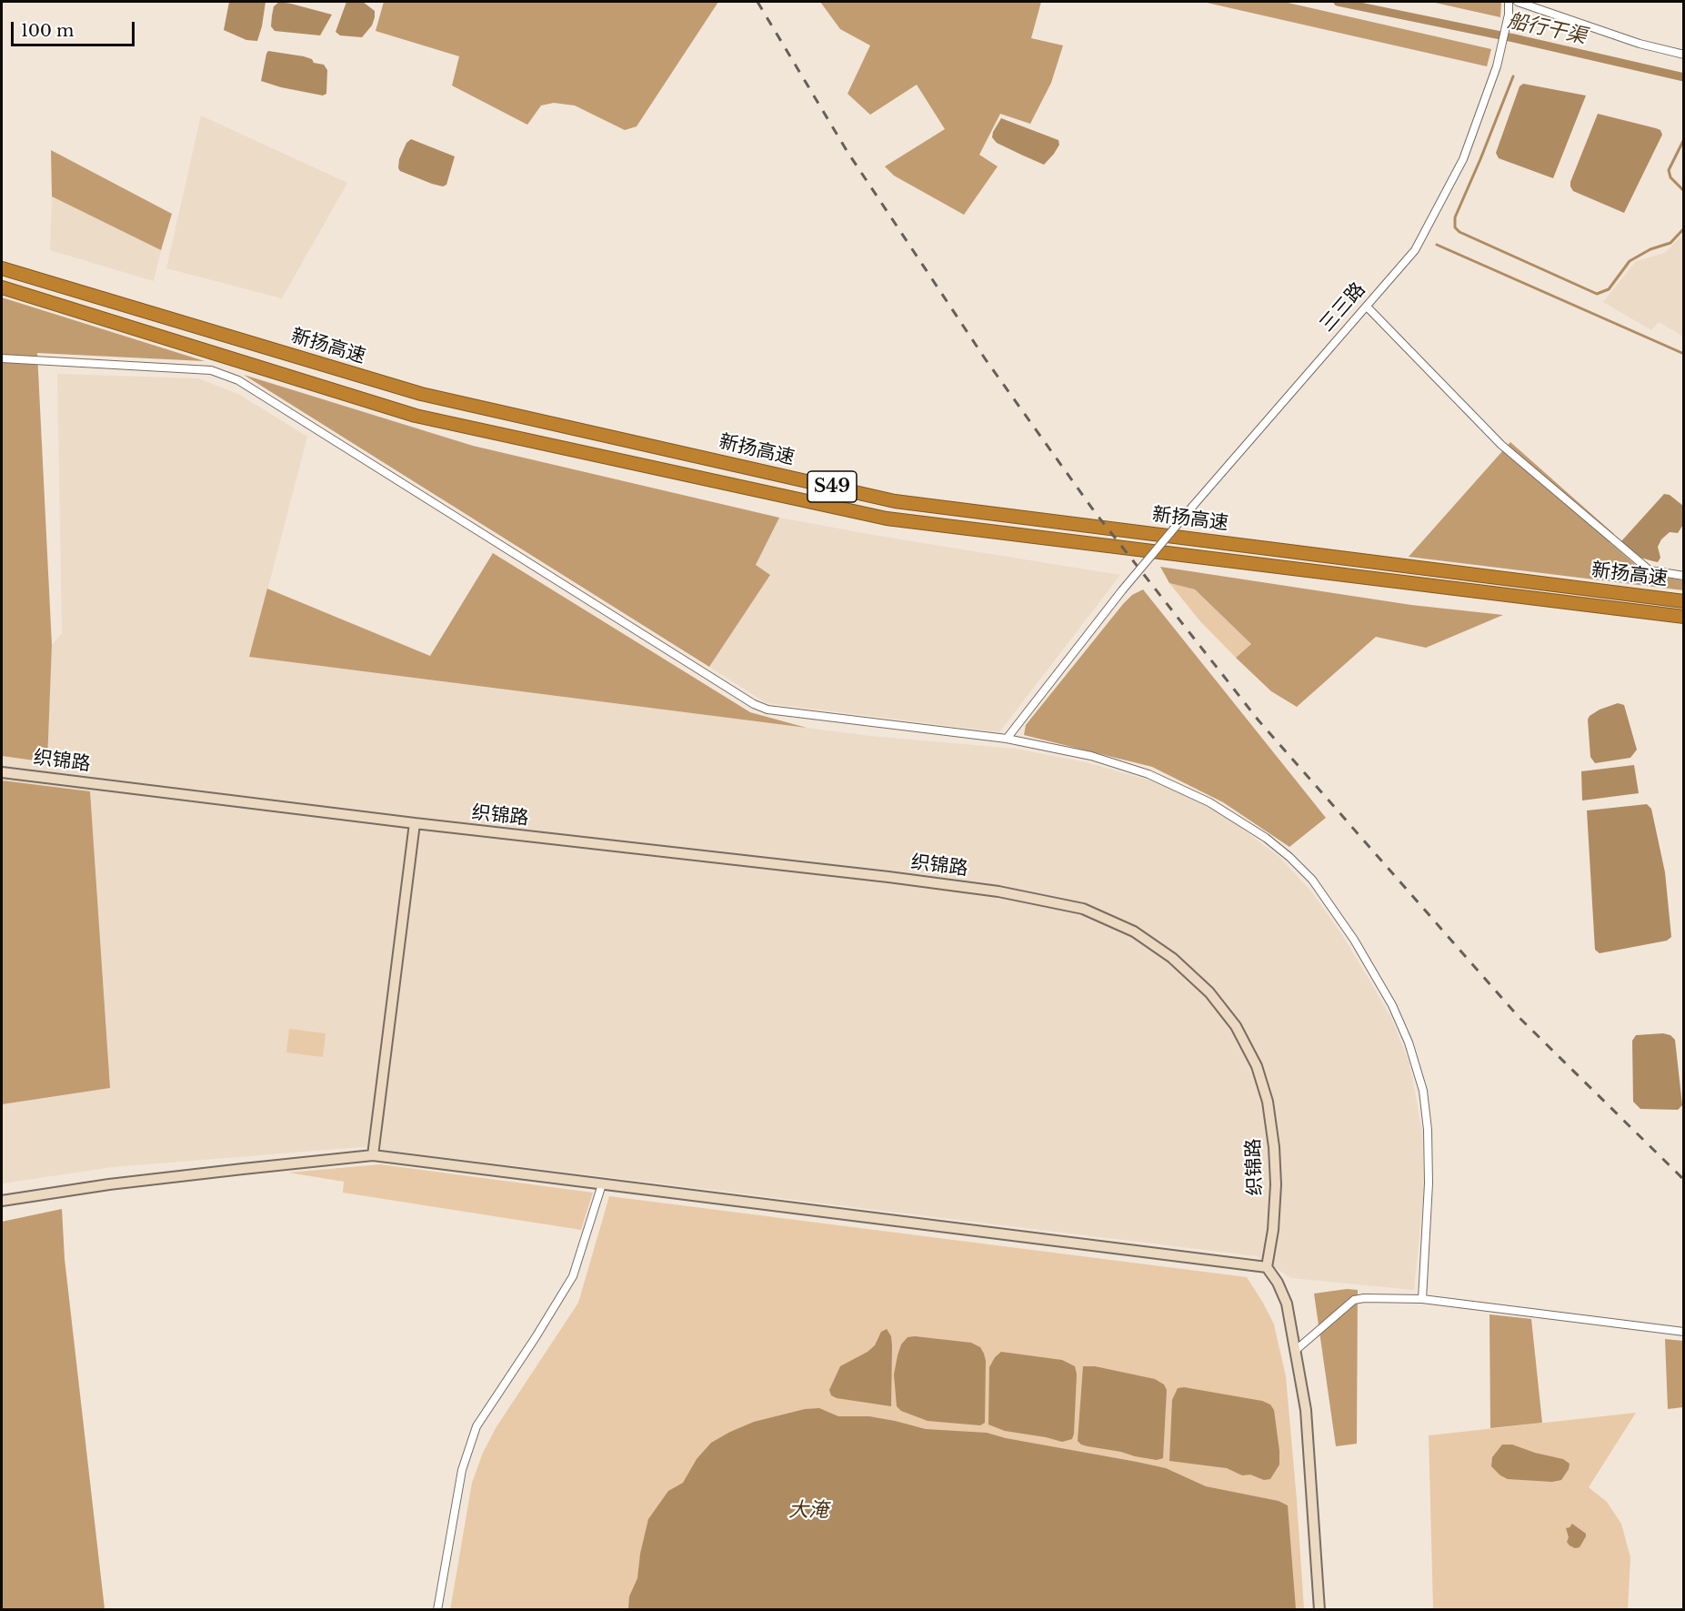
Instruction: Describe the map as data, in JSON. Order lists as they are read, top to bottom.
{
  "streets": {
    "highway": ["新扬高速", "S49"],
    "street": ["三三路", "织锦路"]
  },
  "water": ["船行干渠", "大淹"],
  "scale_bar": "100 m"
}
